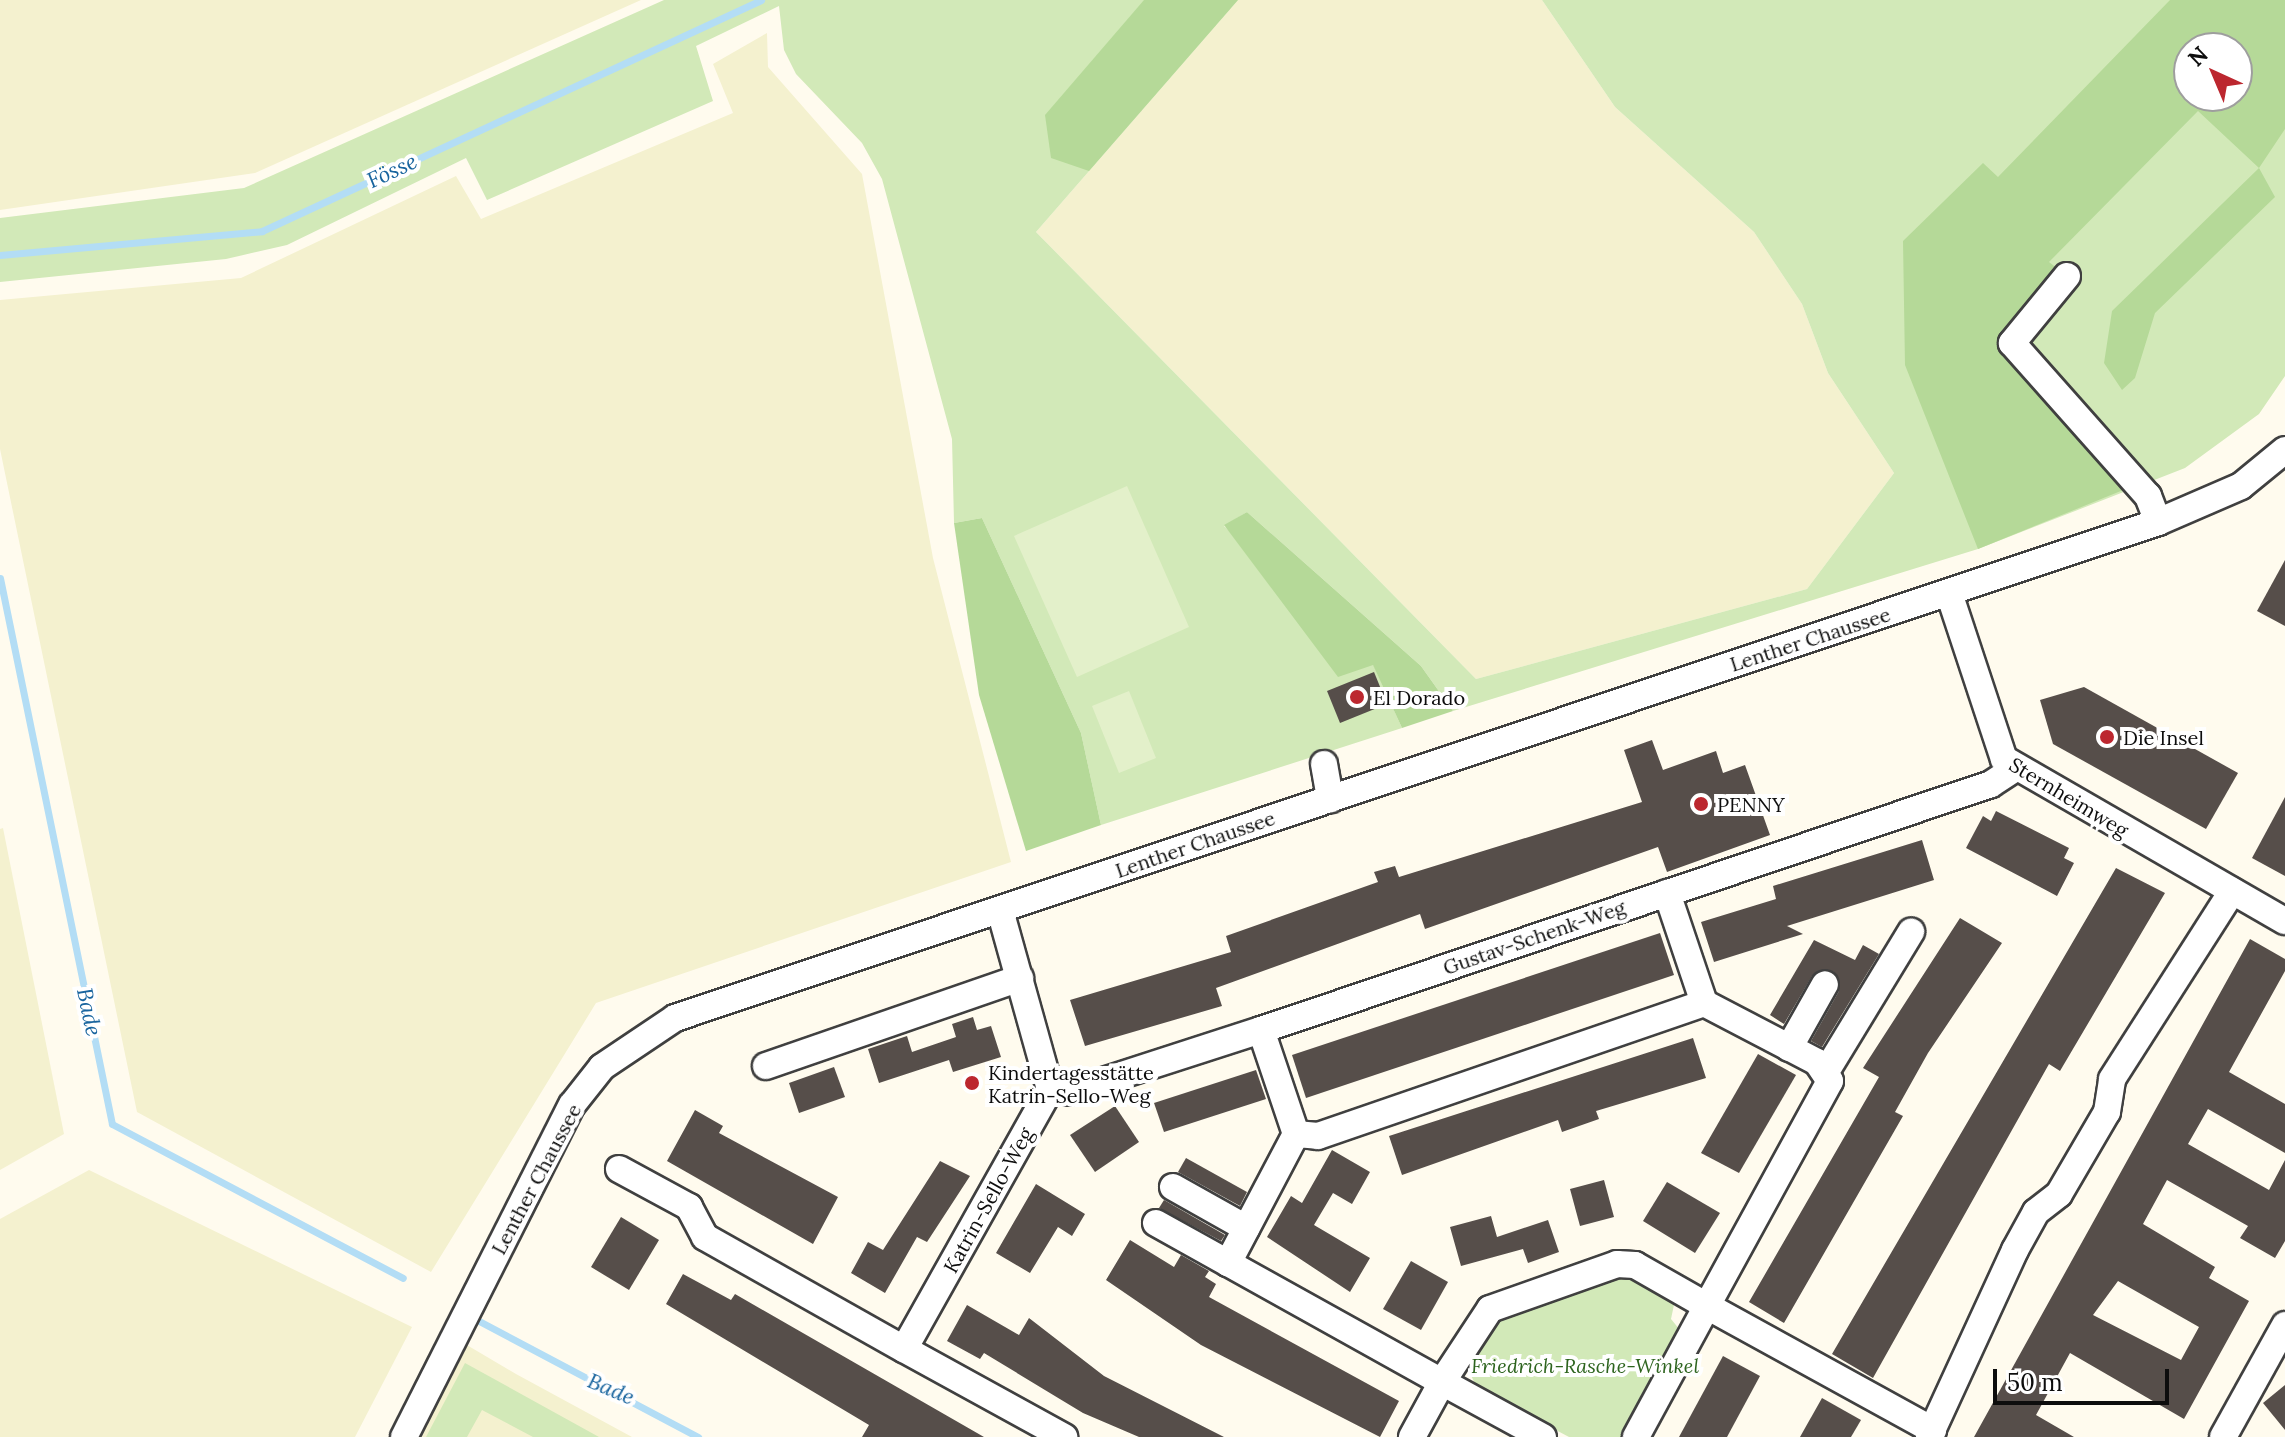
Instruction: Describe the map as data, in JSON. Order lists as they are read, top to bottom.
{
  "streets": {
    "street": [
      "Lenther Chaussee",
      "Sternheimweg",
      "Gustav-Schenk-Weg",
      "Katrin-Sello-Weg"
    ]
  },
  "crossings": [
    ["Lenther Chaussee", "Sternheimweg"],
    ["Sternheimweg", "Gustav-Schenk-Weg"],
    ["Gustav-Schenk-Weg", "Katrin-Sello-Weg"]
  ],
  "water": ["Fösse", "Bade"],
  "parks": ["Friedrich-Rasche-Winkel"],
  "places": [
    "El Dorado",
    "Die Insel",
    "PENNY",
    "Kindertagesstätte Katrin-Sello-Weg"
  ],
  "scale_bar": "50 m",
  "north": "top left"
}
